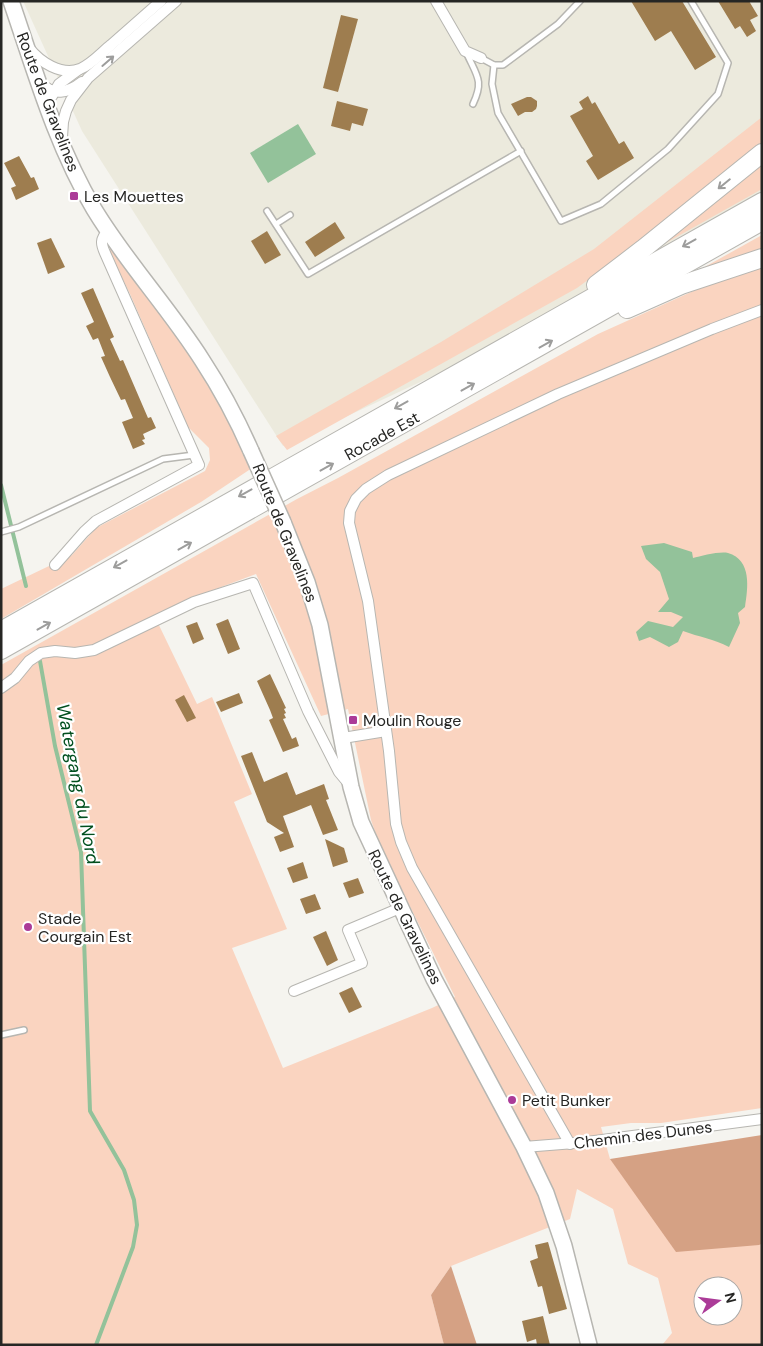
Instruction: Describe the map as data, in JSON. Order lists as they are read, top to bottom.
{
  "streets": {
    "highway": ["Rocade Est"],
    "main road": ["Route de Gravelines"],
    "street": ["Chemin des Dunes"]
  },
  "crossings": [
    ["Route de Gravelines", "Chemin des Dunes"]
  ],
  "water": ["Watergang du Nord"],
  "places": {
    "transit": ["Les Mouettes", "Moulin Rouge"],
    "other": ["Stade Courgain Est", "Petit Bunker"]
  },
  "north": "right"
}
